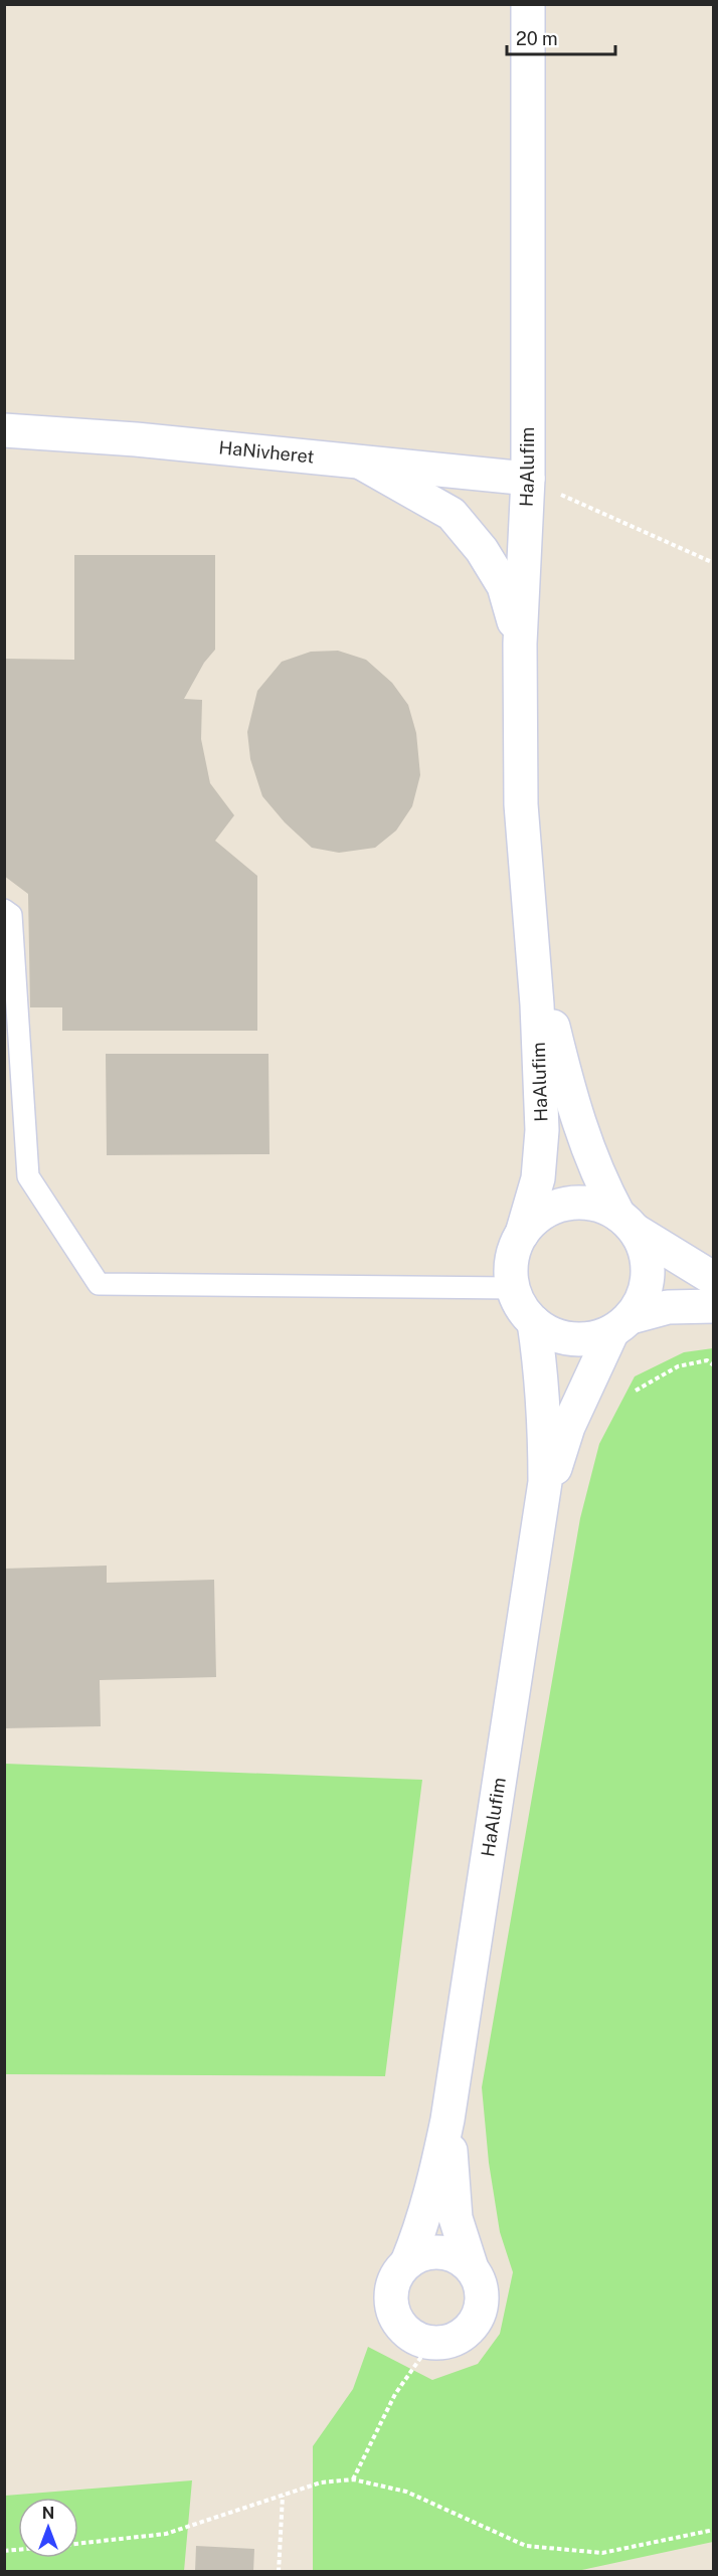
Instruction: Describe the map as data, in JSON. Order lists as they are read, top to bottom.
{
  "streets": {
    "street": ["HaNivheret", "HaAlufim"]
  },
  "crossings": [
    ["HaNivheret", "HaAlufim"]
  ],
  "scale_bar": "20 m",
  "north": "top"
}
